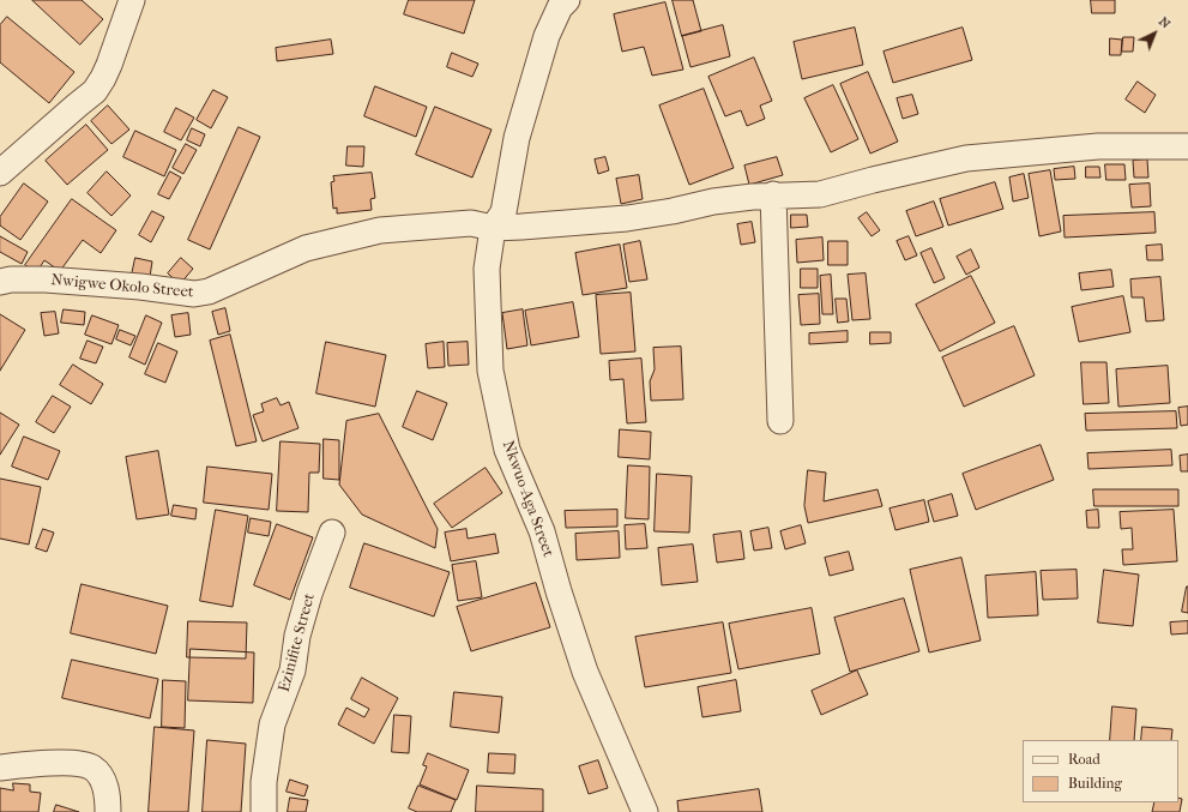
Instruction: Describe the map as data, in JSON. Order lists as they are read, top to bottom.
{
  "streets": {
    "street": ["Nwigwe Okolo Street", "Nkwuo-Aga Street", "Ezinifite Street"]
  },
  "crossings": [
    ["Nwigwe Okolo Street", "Nkwuo-Aga Street"]
  ],
  "legend": ["Road", "Building"],
  "north": "top right"
}
